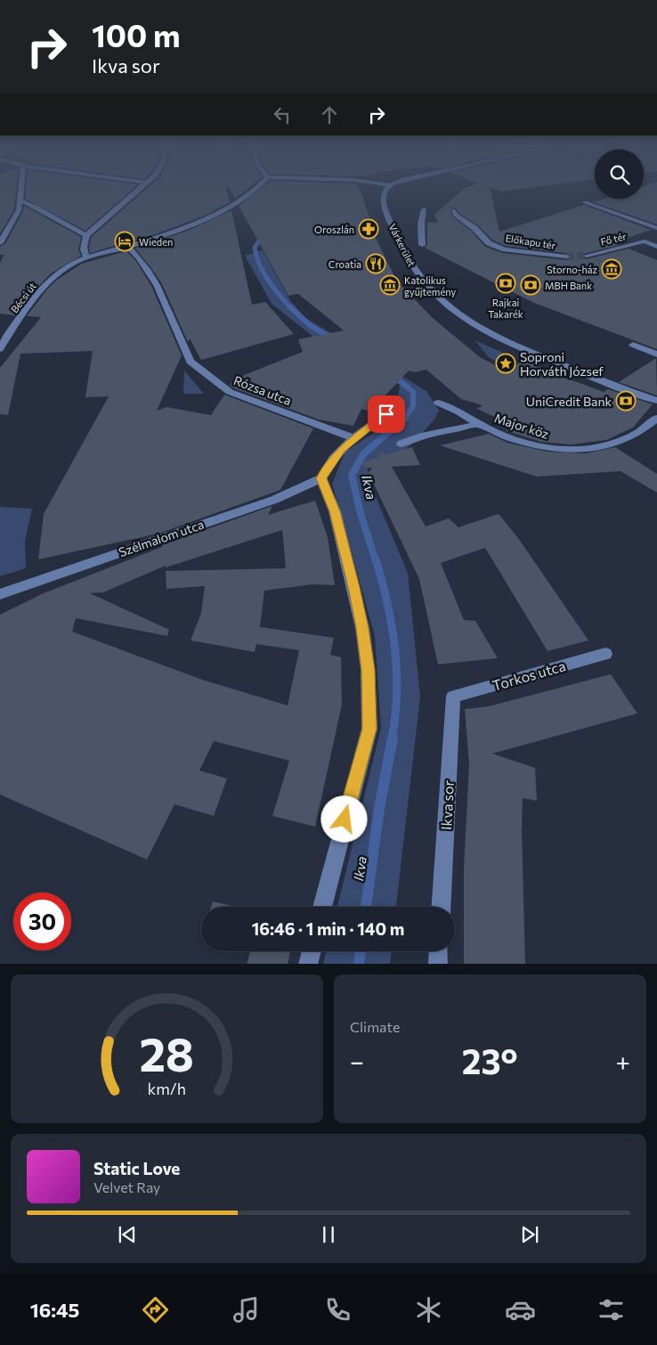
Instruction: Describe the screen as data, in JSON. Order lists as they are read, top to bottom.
{
  "streets": {
    "street": [
      "Fő tér",
      "Előkapu tér",
      "Várkerület",
      "Bécsi út",
      "Rózsa utca",
      "Major köz",
      "Szélmalom utca",
      "Torkos utca",
      "Ikva sor"
    ]
  },
  "crossings": [
    ["Bécsi út", "Rózsa utca"],
    ["Torkos utca", "Ikva sor"]
  ],
  "water": ["Ikva"],
  "places": {
    "pharmacy": ["Oroszlán"],
    "hotel": ["Wieden"],
    "restaurant": ["Croatia"],
    "museum": ["Storno-ház", "Katolikus gyűjtemény"],
    "bank": ["Rajkai Takarék", "MBH Bank", "UniCredit Bank"],
    "place": ["Soproni Horváth József"]
  },
  "page": {
    "turn": ["100 m", "Ikva sor"],
    "limit": "30",
    "trip": "16:46 · 1 min · 140 m",
    "tile": "Climate",
    "heat": ["−", "23°", "+"],
    "song": ["Static Love", "Velvet Ray"],
    "tabs": "16:45",
    "gauge": ["28", "km/h"]
  }
}
